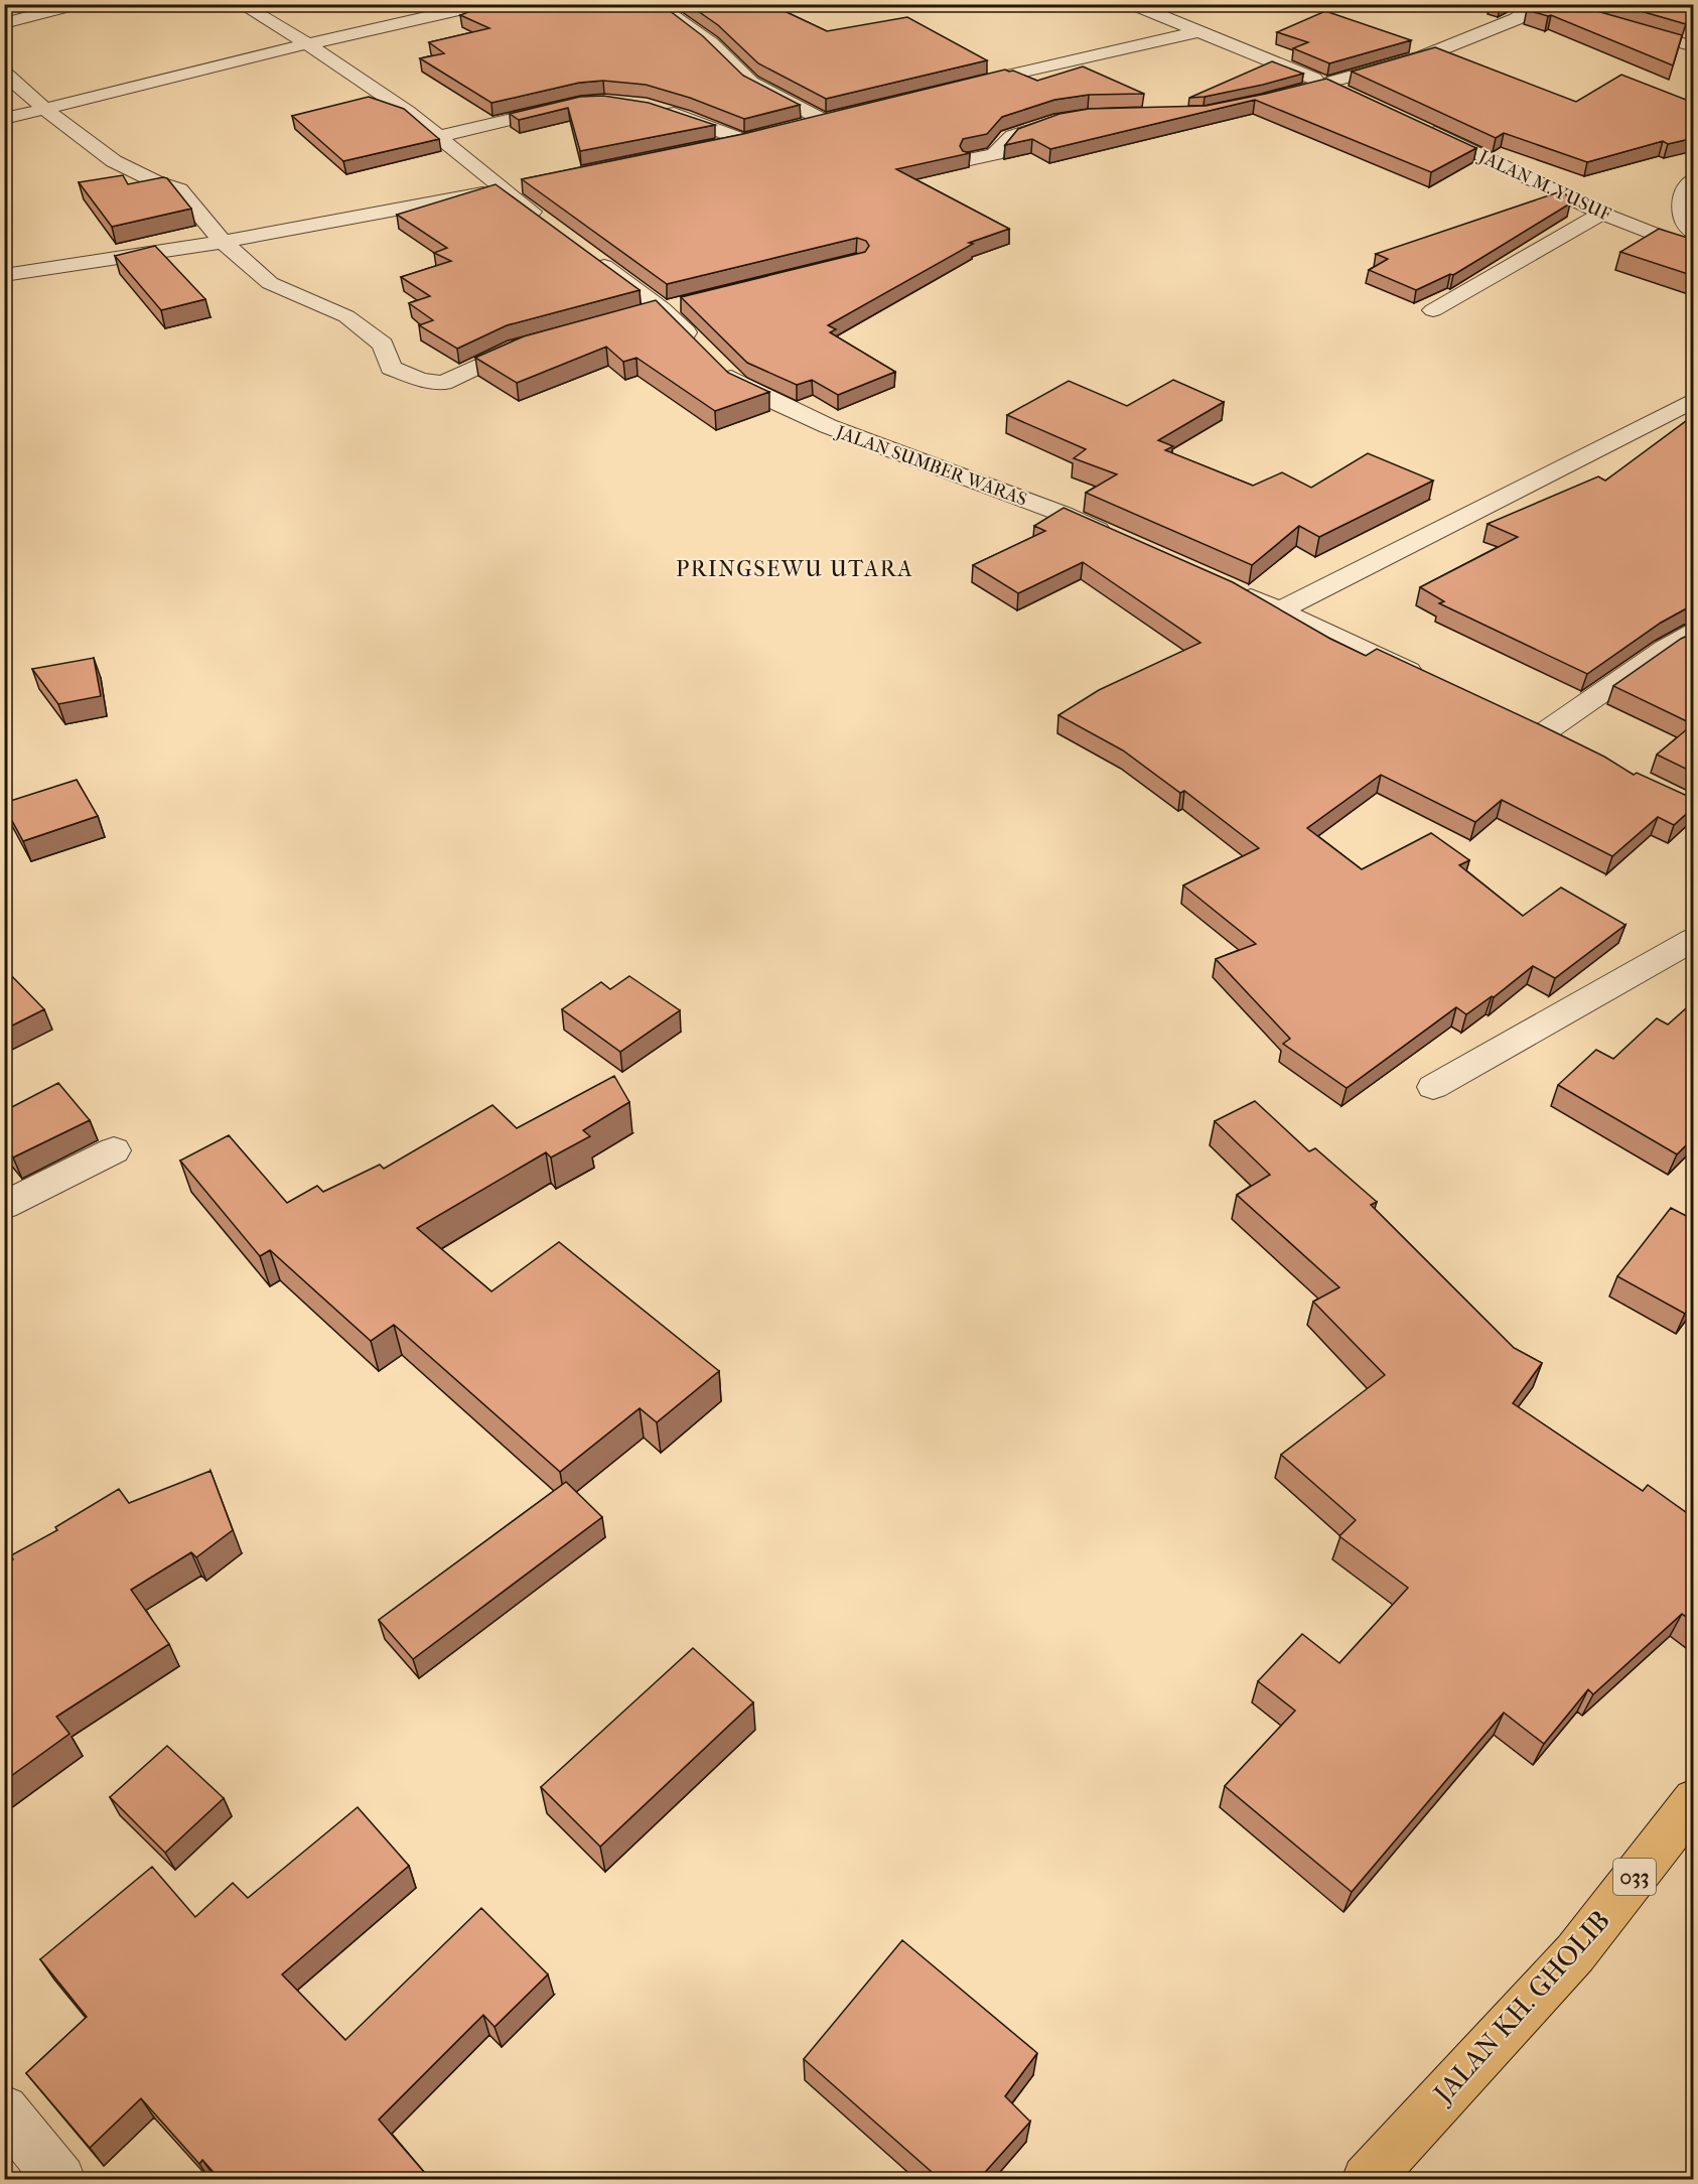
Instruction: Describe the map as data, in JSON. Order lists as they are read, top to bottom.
{
  "streets": {
    "main road": ["033", "JALAN KH. GHOLIB"],
    "street": ["JALAN M. YUSUF", "JALAN SUMBER WARAS"]
  },
  "districts": ["PRINGSEWU UTARA"]
}
